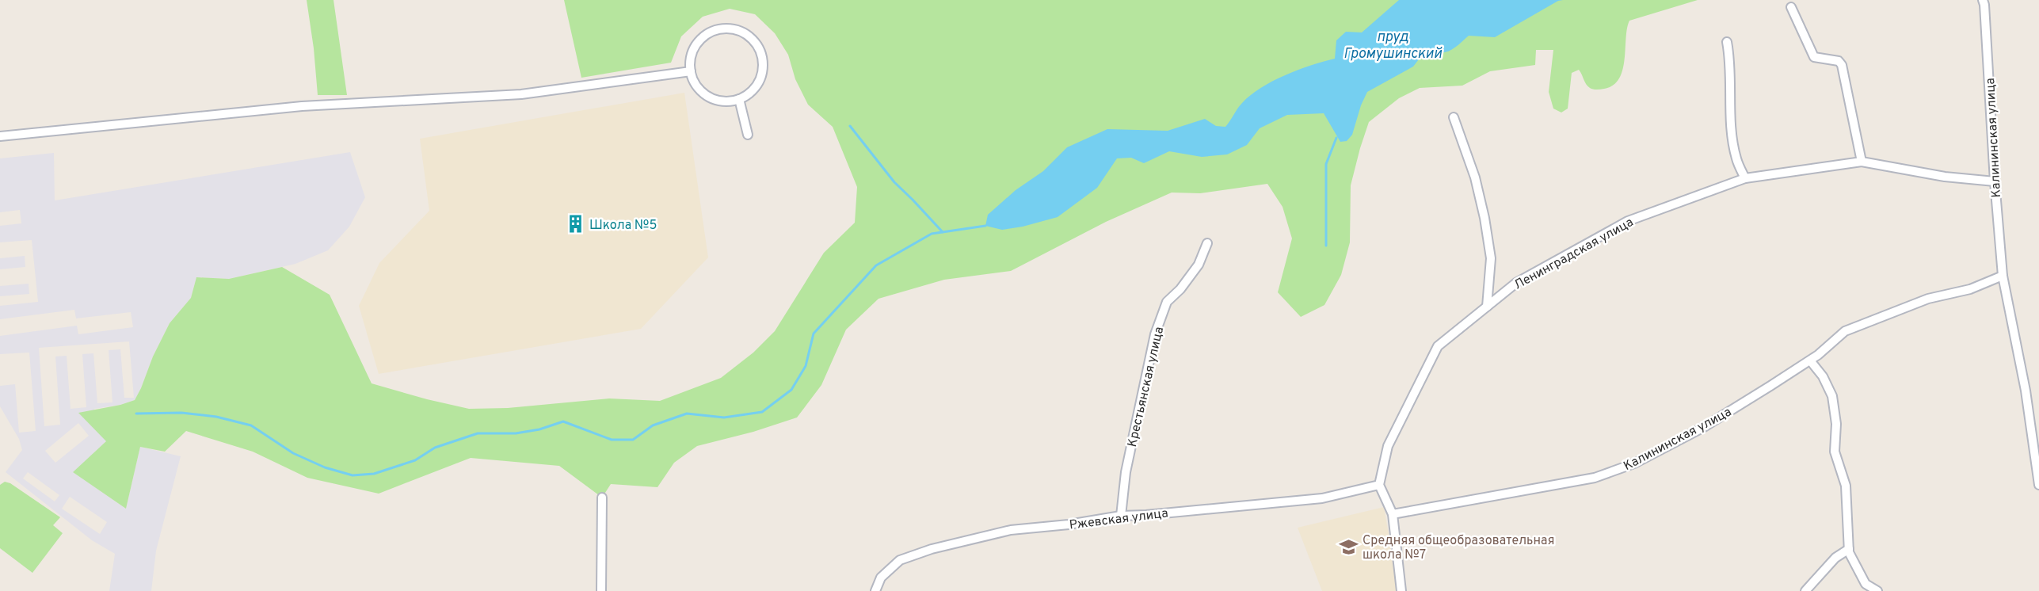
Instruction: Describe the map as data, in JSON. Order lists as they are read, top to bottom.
{
  "streets": {
    "street": [
      "Калининская улица",
      "Ленинградская улица",
      "Крестьянская улица",
      "Ржевская улица"
    ]
  },
  "crossings": [
    ["Калининская улица", "Ленинградская улица"],
    ["Ленинградская улица", "Ржевская улица"],
    ["Крестьянская улица", "Ржевская улица"]
  ],
  "water": ["пруд Громушинский"],
  "places": {
    "building": ["Школа №5"],
    "school or university": ["Средняя общеобразовательная школа №7"]
  }
}
